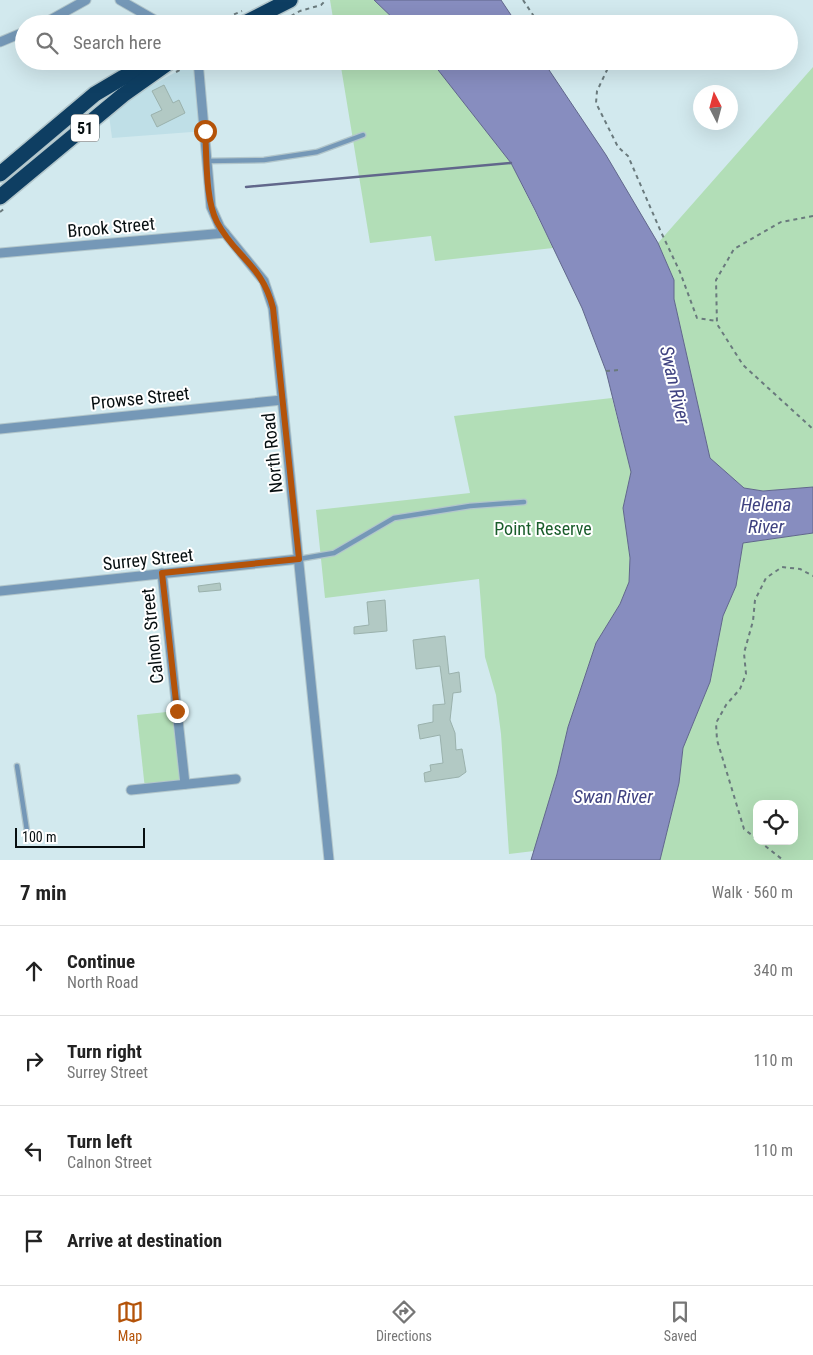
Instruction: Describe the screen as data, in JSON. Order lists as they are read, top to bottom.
{
  "streets": {
    "highway": ["51"],
    "street": [
      "Brook Street",
      "Prowse Street",
      "North Road",
      "Surrey Street",
      "Calnon Street"
    ]
  },
  "crossings": [
    ["Brook Street", "North Road"],
    ["Prowse Street", "North Road"],
    ["North Road", "Surrey Street"],
    ["Surrey Street", "Calnon Street"]
  ],
  "water": ["Swan River", "Helena River"],
  "parks": ["Point Reserve"],
  "scale_bar": "100 m",
  "north": "top",
  "page": {
    "search": "Search here",
    "scale": "100 m",
    "heading": ["7 min", "Walk · 560 m"],
    "list": [
      ["Continue", "North Road", "340 m"],
      ["Turn right", "Surrey Street", "110 m"],
      ["Turn left", "Calnon Street", "110 m"],
      "Arrive at destination"
    ],
    "nav": ["Map", "Directions", "Saved"]
  }
}
